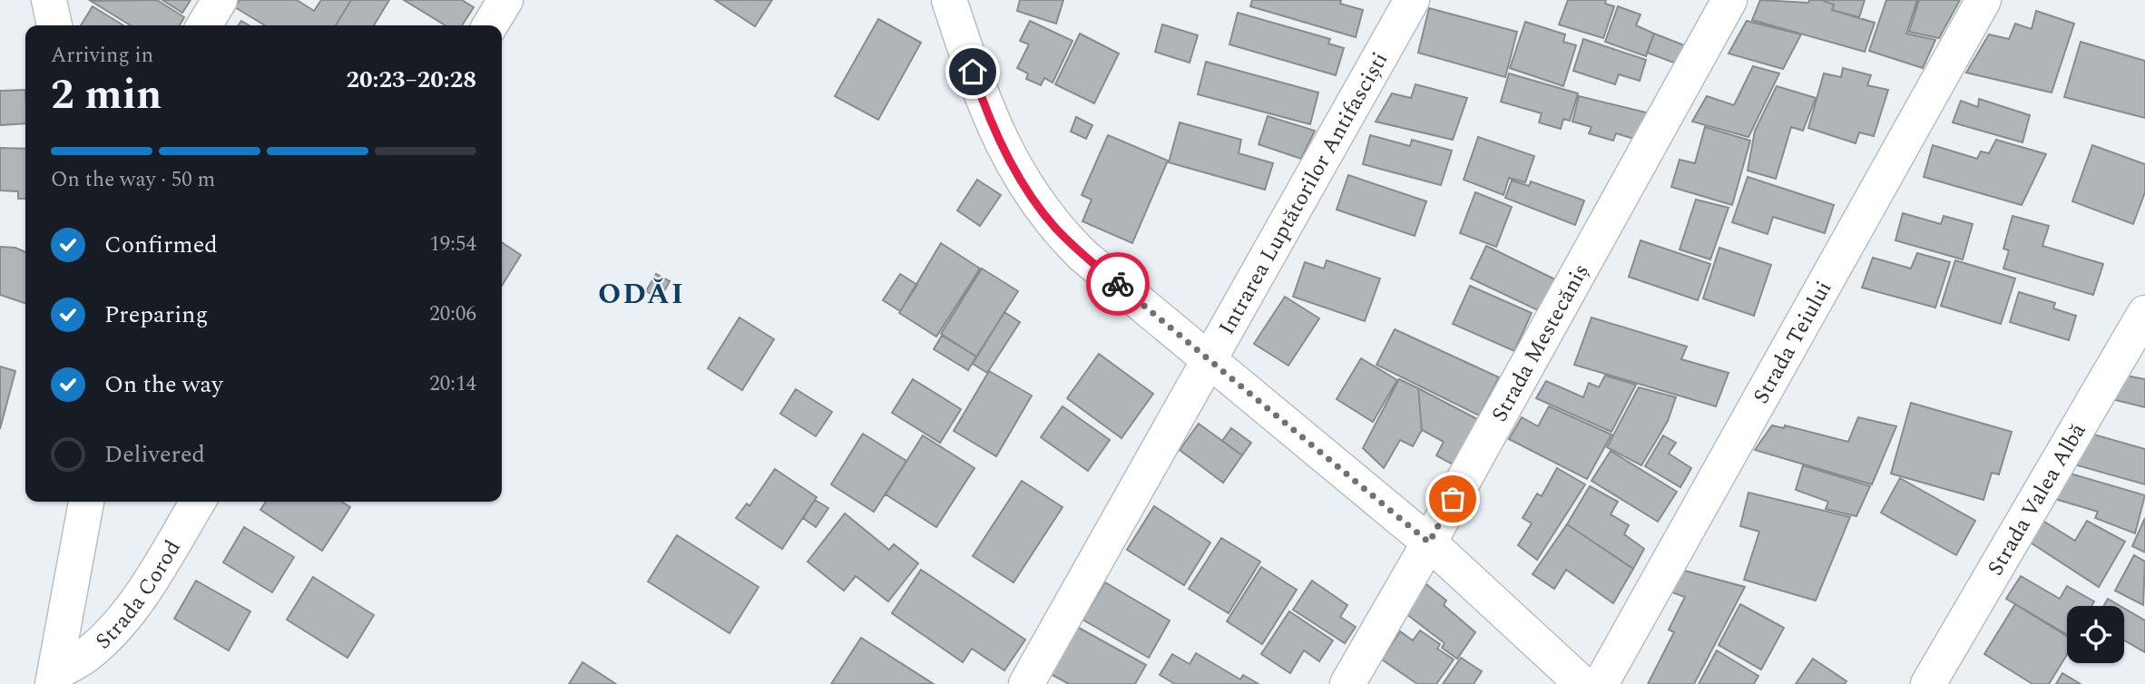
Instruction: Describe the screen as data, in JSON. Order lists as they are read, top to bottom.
{
  "streets": {
    "street": [
      "Intrarea Luptătorilor Antifasciști",
      "Strada Teiului",
      "Strada Mestecăniș",
      "Strada Valea Albă",
      "Strada Corod"
    ]
  },
  "districts": ["ODĂI"],
  "page": {
    "heading": ["2 min", "Arriving in", "20:23–20:28"],
    "bar": "On the way · 50 m",
    "list": [
      ["Confirmed", "19:54"],
      ["Preparing", "20:06"],
      ["On the way", "20:14"],
      "Delivered"
    ]
  }
}
